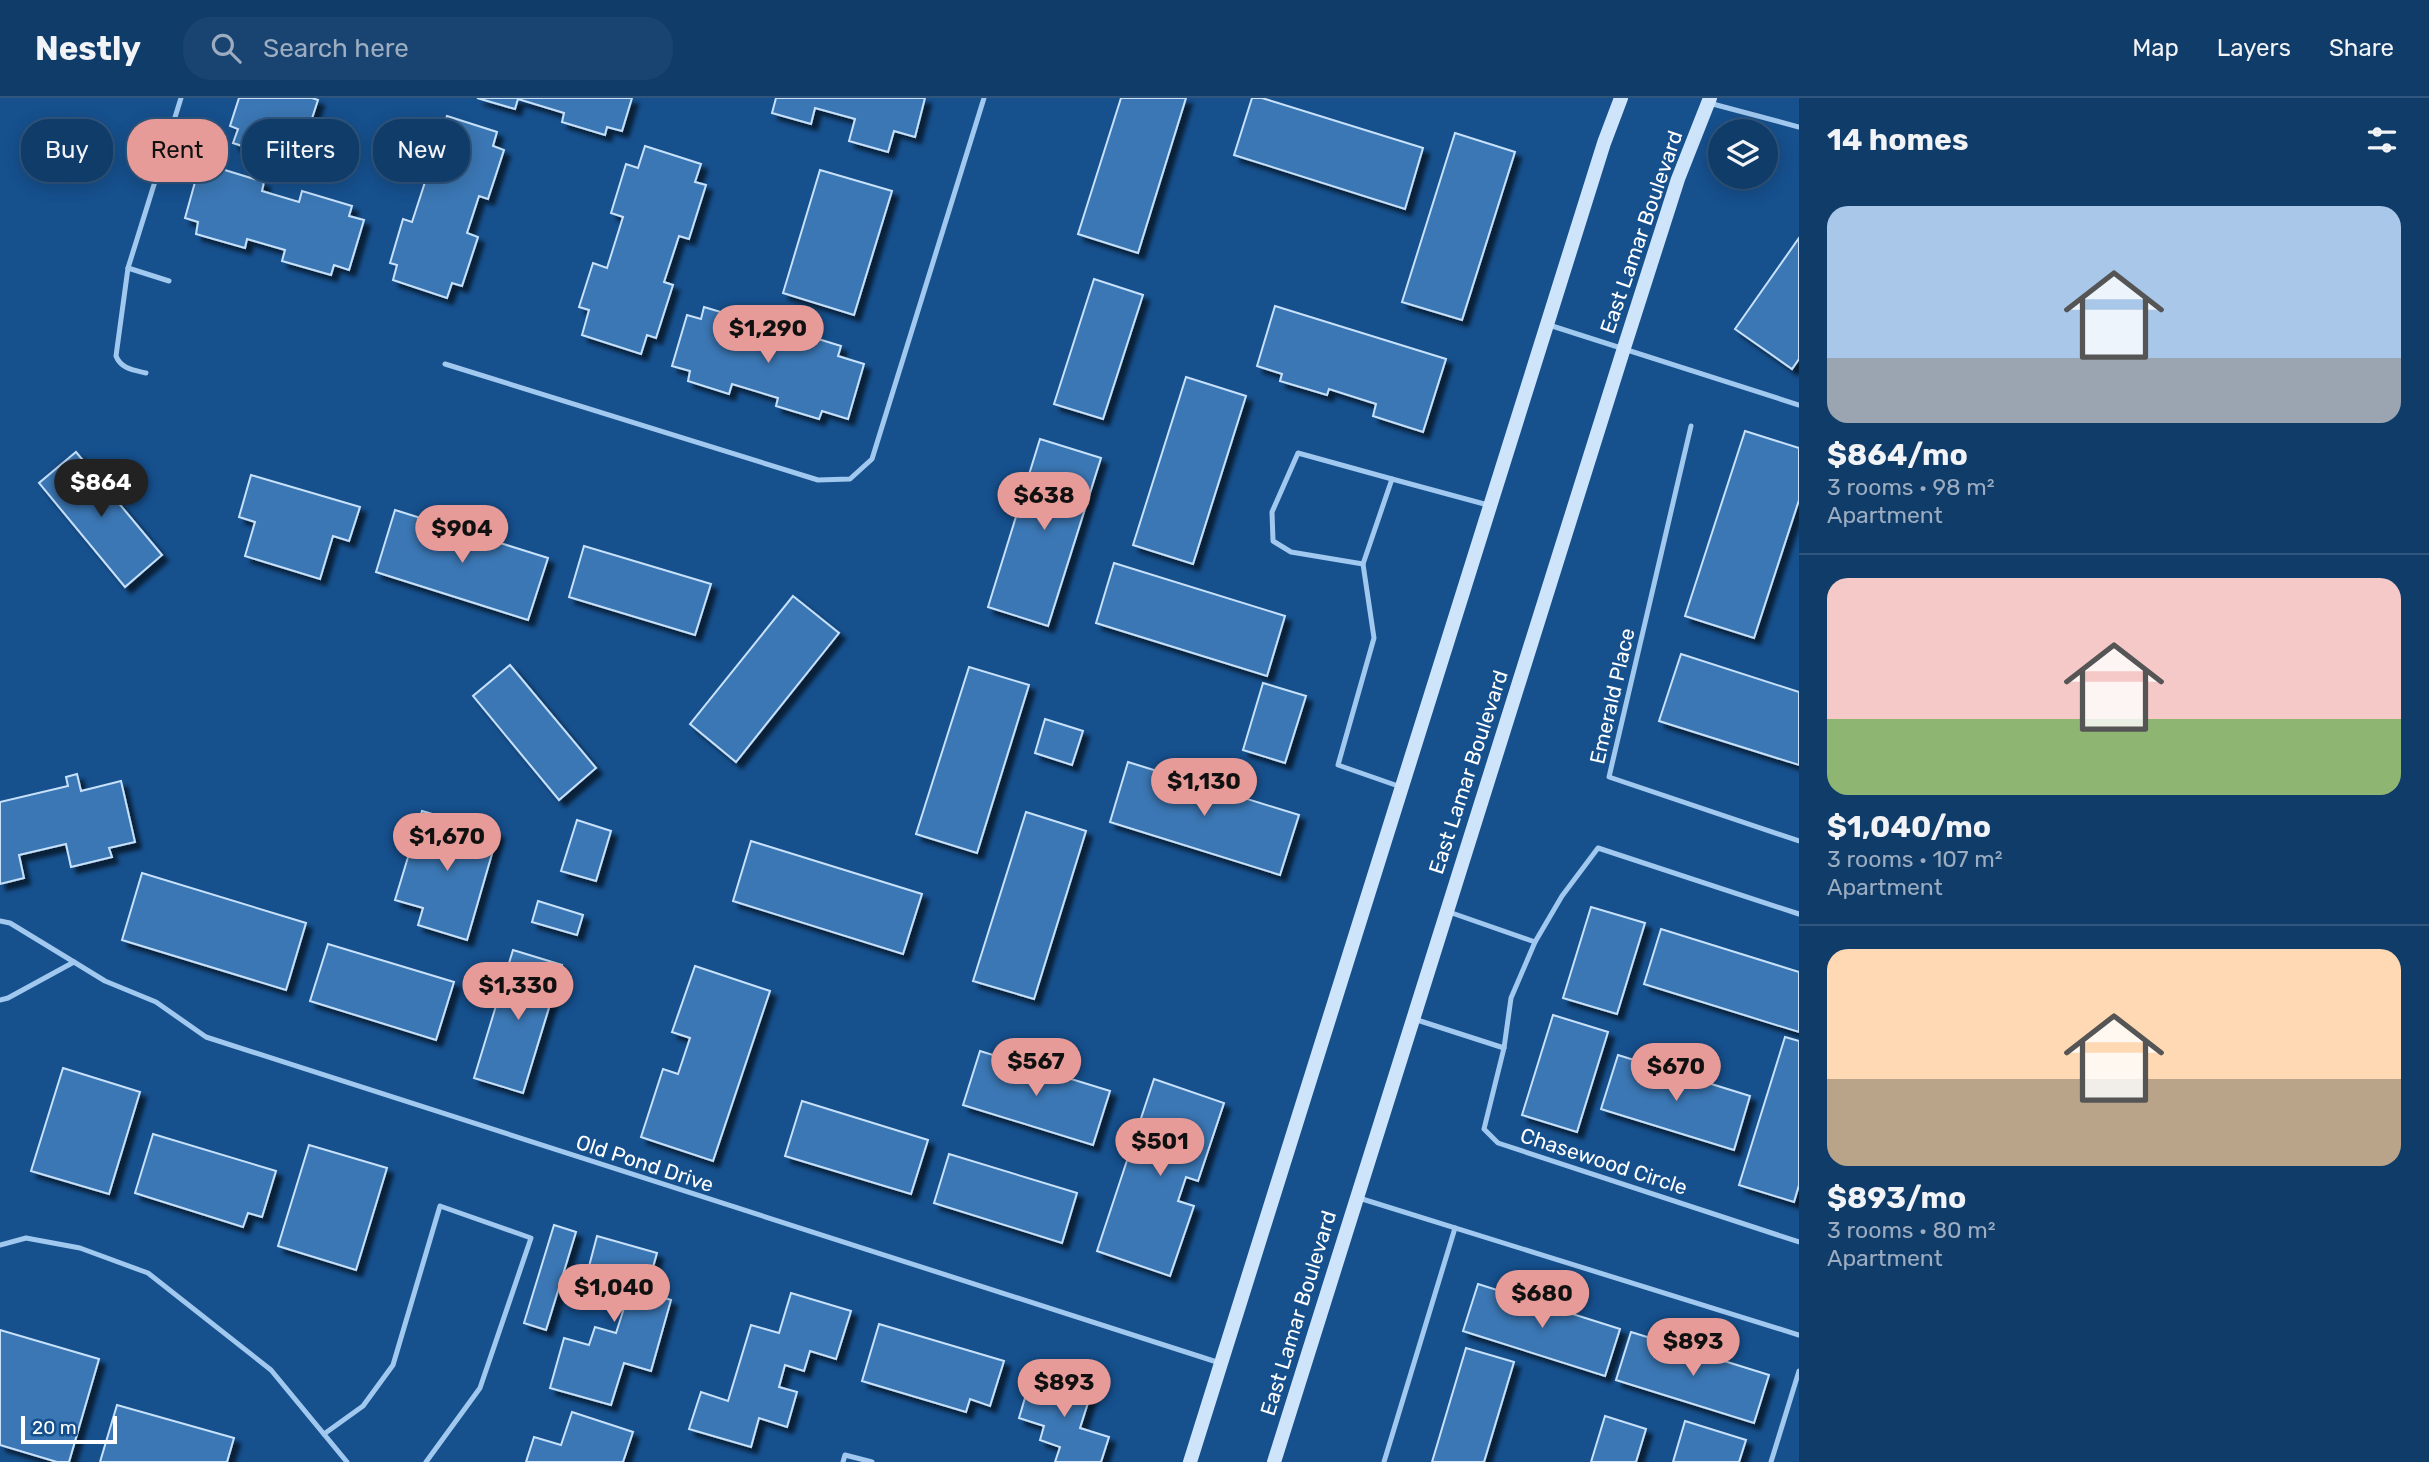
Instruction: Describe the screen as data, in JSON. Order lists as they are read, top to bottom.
{
  "streets": {
    "main road": ["East Lamar Boulevard"],
    "lane": ["Emerald Place", "Chasewood Circle", "Old Pond Drive"]
  },
  "scale_bar": "20 m",
  "page": {
    "header": "Nestly",
    "search": "Search here",
    "nav": ["Map", "Layers", "Share"],
    "heading": "14 homes",
    "chip": [
      "Buy",
      "Rent",
      "Filters",
      "New"
    ],
    "list": [
      {
        "name": "$864/mo",
        "note": "3 rooms · 98 m² · Apartment"
      },
      {
        "name": "$1,040/mo",
        "note": "3 rooms · 107 m² · Apartment"
      },
      {
        "name": "$893/mo",
        "note": "3 rooms · 80 m² · Apartment"
      }
    ],
    "price": [
      "$1,290",
      "$864",
      "$638",
      "$904",
      "$1,130",
      "$1,670",
      "$1,330",
      "$567",
      "$670",
      "$501",
      "$1,040",
      "$680",
      "$893",
      "$893"
    ],
    "scale": "20 m"
  }
}
